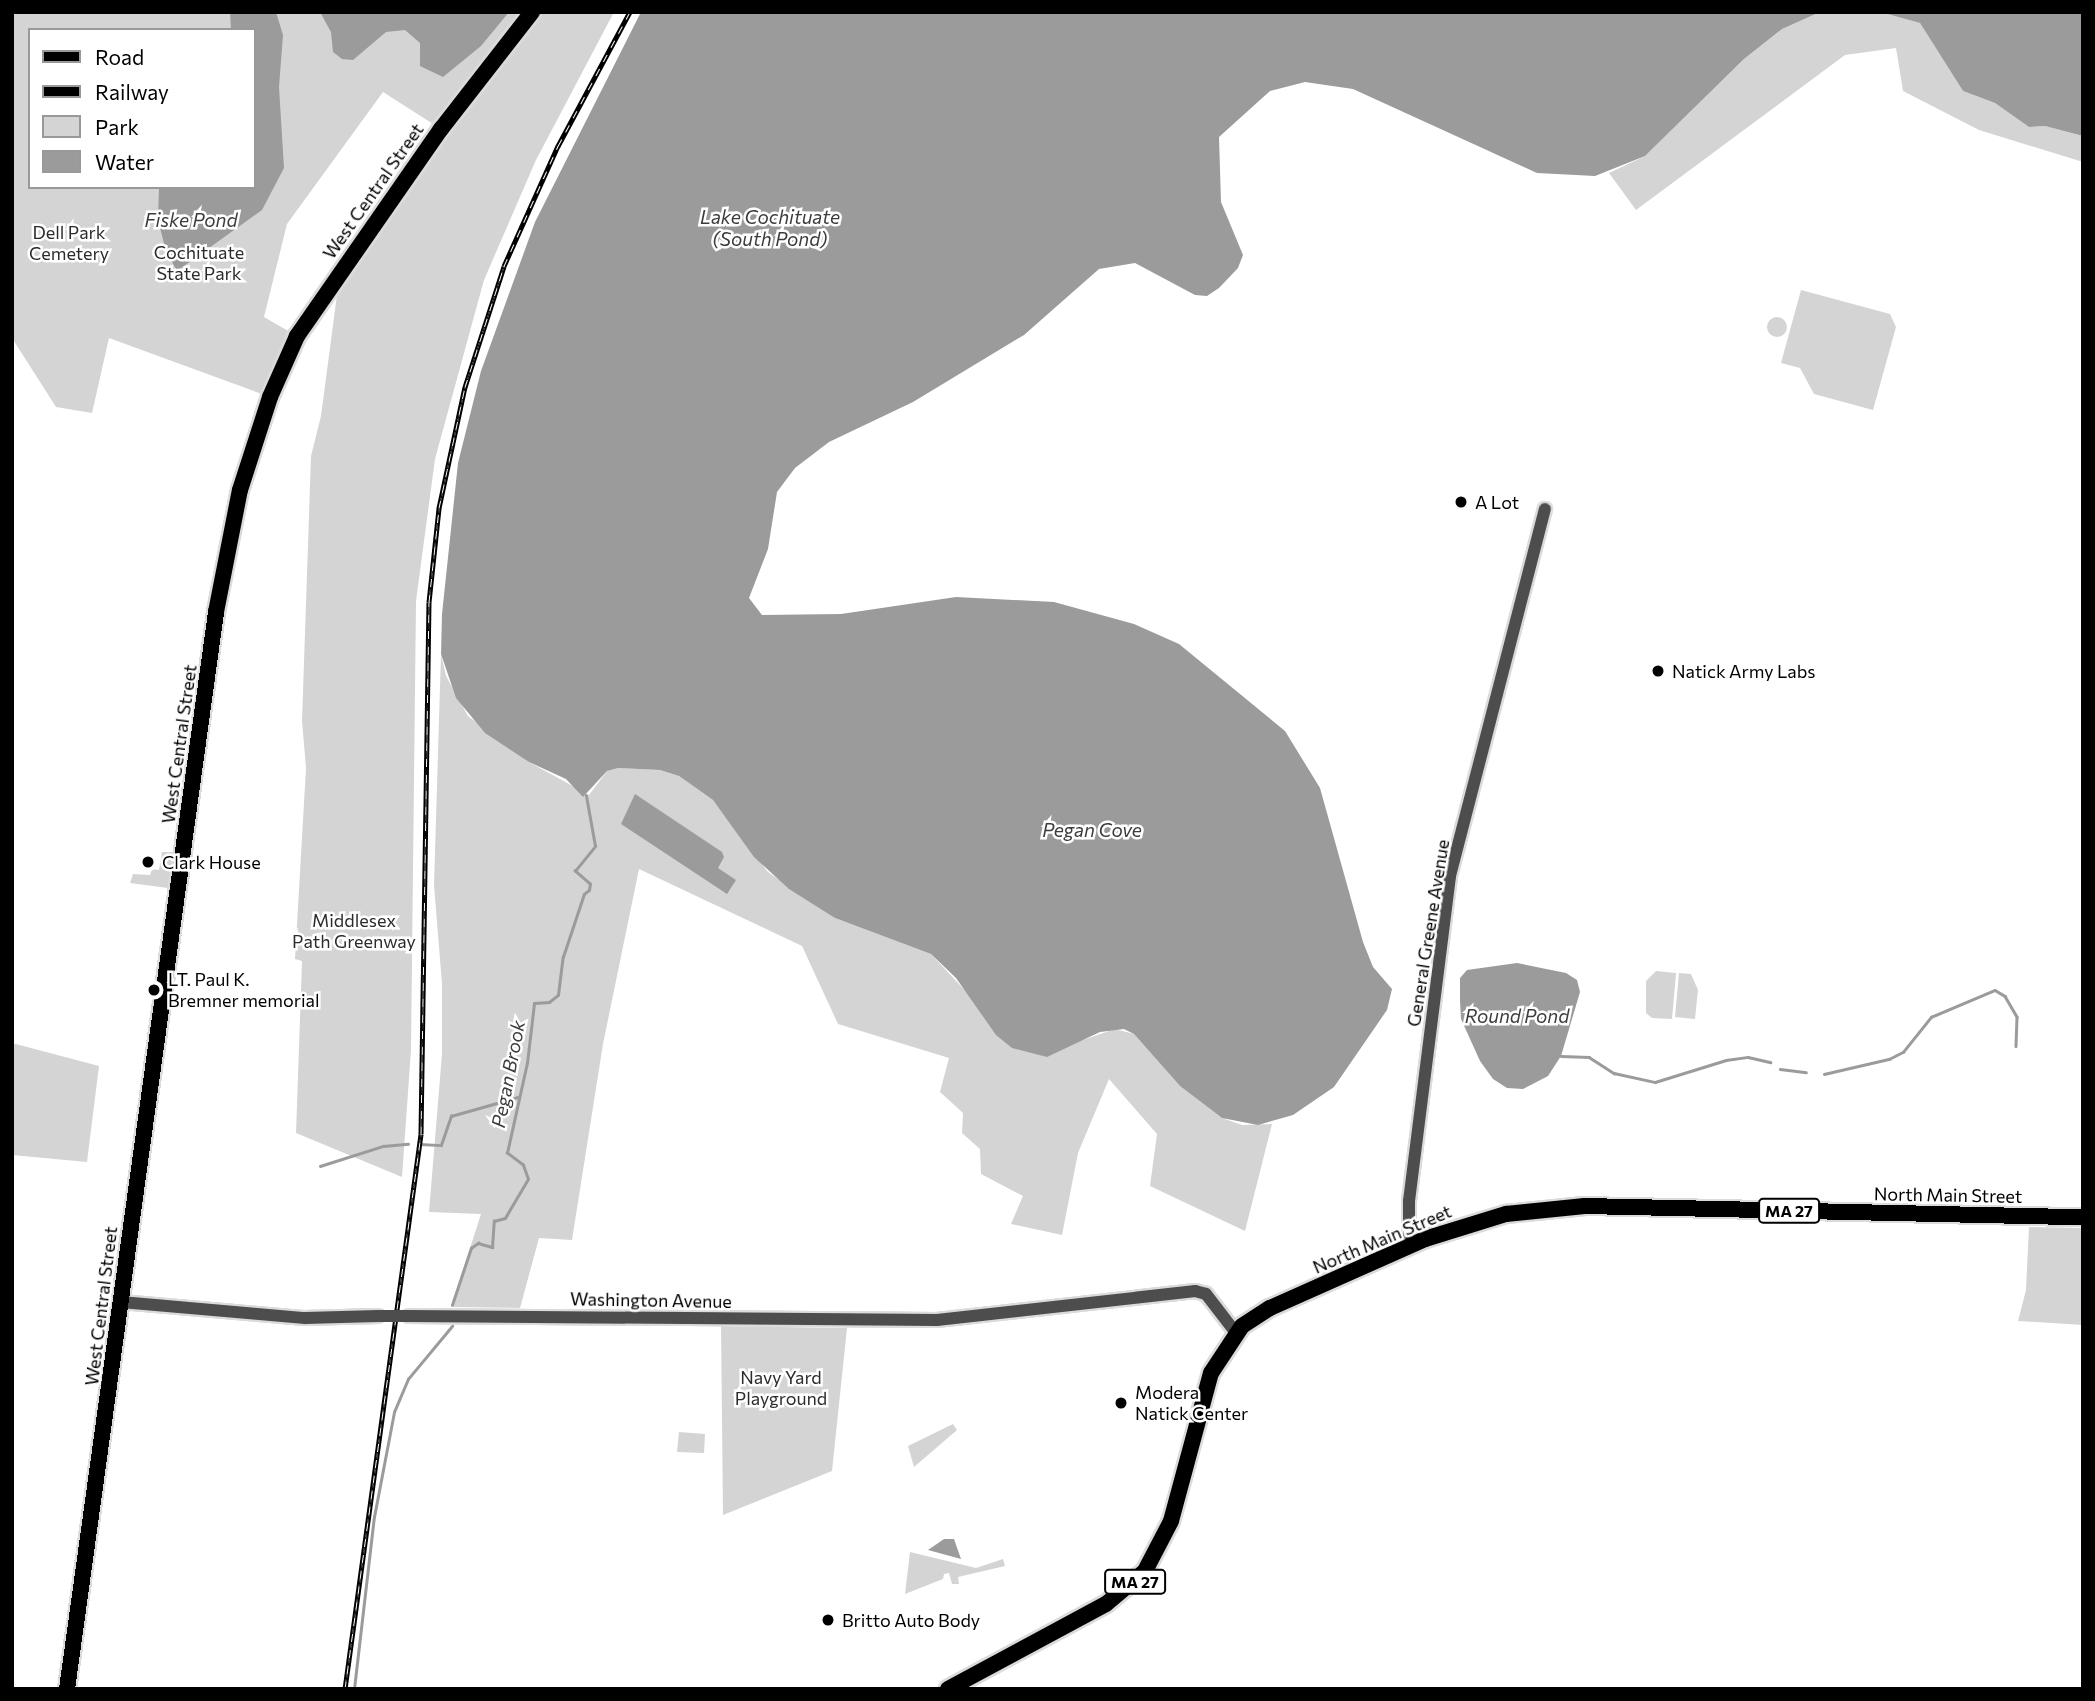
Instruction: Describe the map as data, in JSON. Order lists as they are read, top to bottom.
{
  "streets": {
    "main road": ["West Central Street", "North Main Street", "MA 27"],
    "street": ["General Greene Avenue", "Washington Avenue"]
  },
  "crossings": [
    ["West Central Street", "Washington Avenue"],
    ["General Greene Avenue", "North Main Street"],
    ["North Main Street", "Washington Avenue"]
  ],
  "water": [
    "Lake Cochituate (South Pond)",
    "Fiske Pond",
    "Pegan Cove",
    "Round Pond",
    "Pegan Brook"
  ],
  "parks": [
    "Dell Park Cemetery",
    "Cochituate State Park",
    "Middlesex Path Greenway",
    "Navy Yard Playground"
  ],
  "places": [
    "A Lot",
    "Natick Army Labs",
    "Clark House",
    "LT. Paul K. Bremner memorial",
    "Modera Natick Center",
    "Britto Auto Body"
  ],
  "legend": [
    "Road",
    "Railway",
    "Park",
    "Water"
  ]
}
